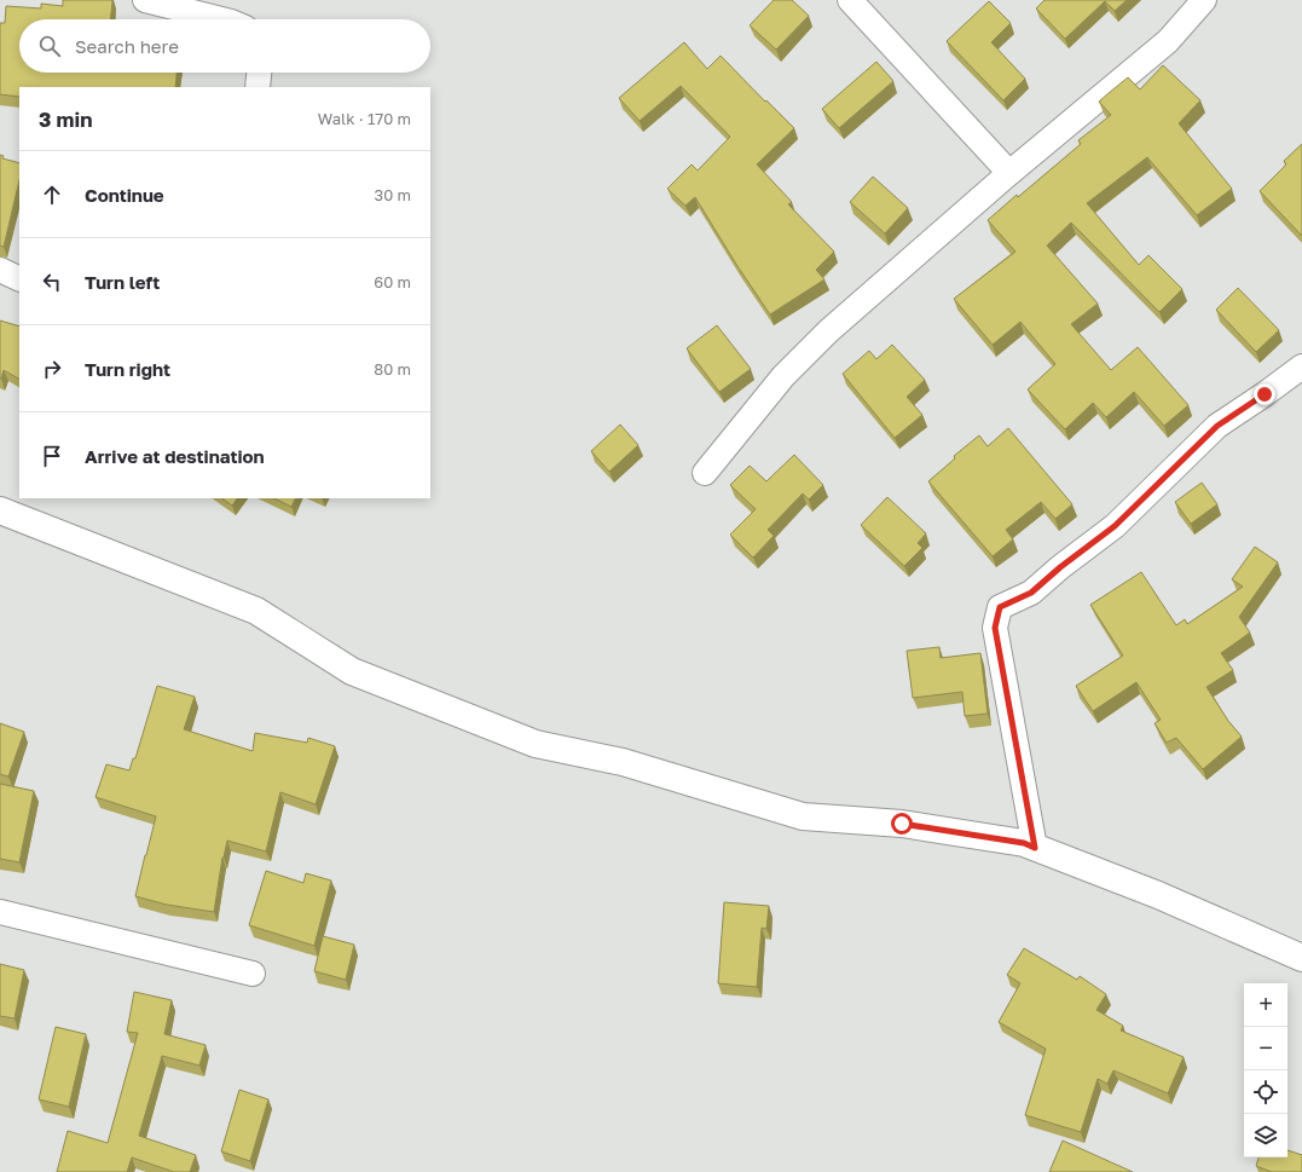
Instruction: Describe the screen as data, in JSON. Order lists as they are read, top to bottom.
{
  "page": {
    "search": "Search here",
    "heading": ["3 min", "Walk · 170 m"],
    "list": [
      ["Continue", "30 m"],
      ["Turn left", "60 m"],
      ["Turn right", "80 m"],
      "Arrive at destination"
    ],
    "map_buttons": ["+", "−"]
  }
}
